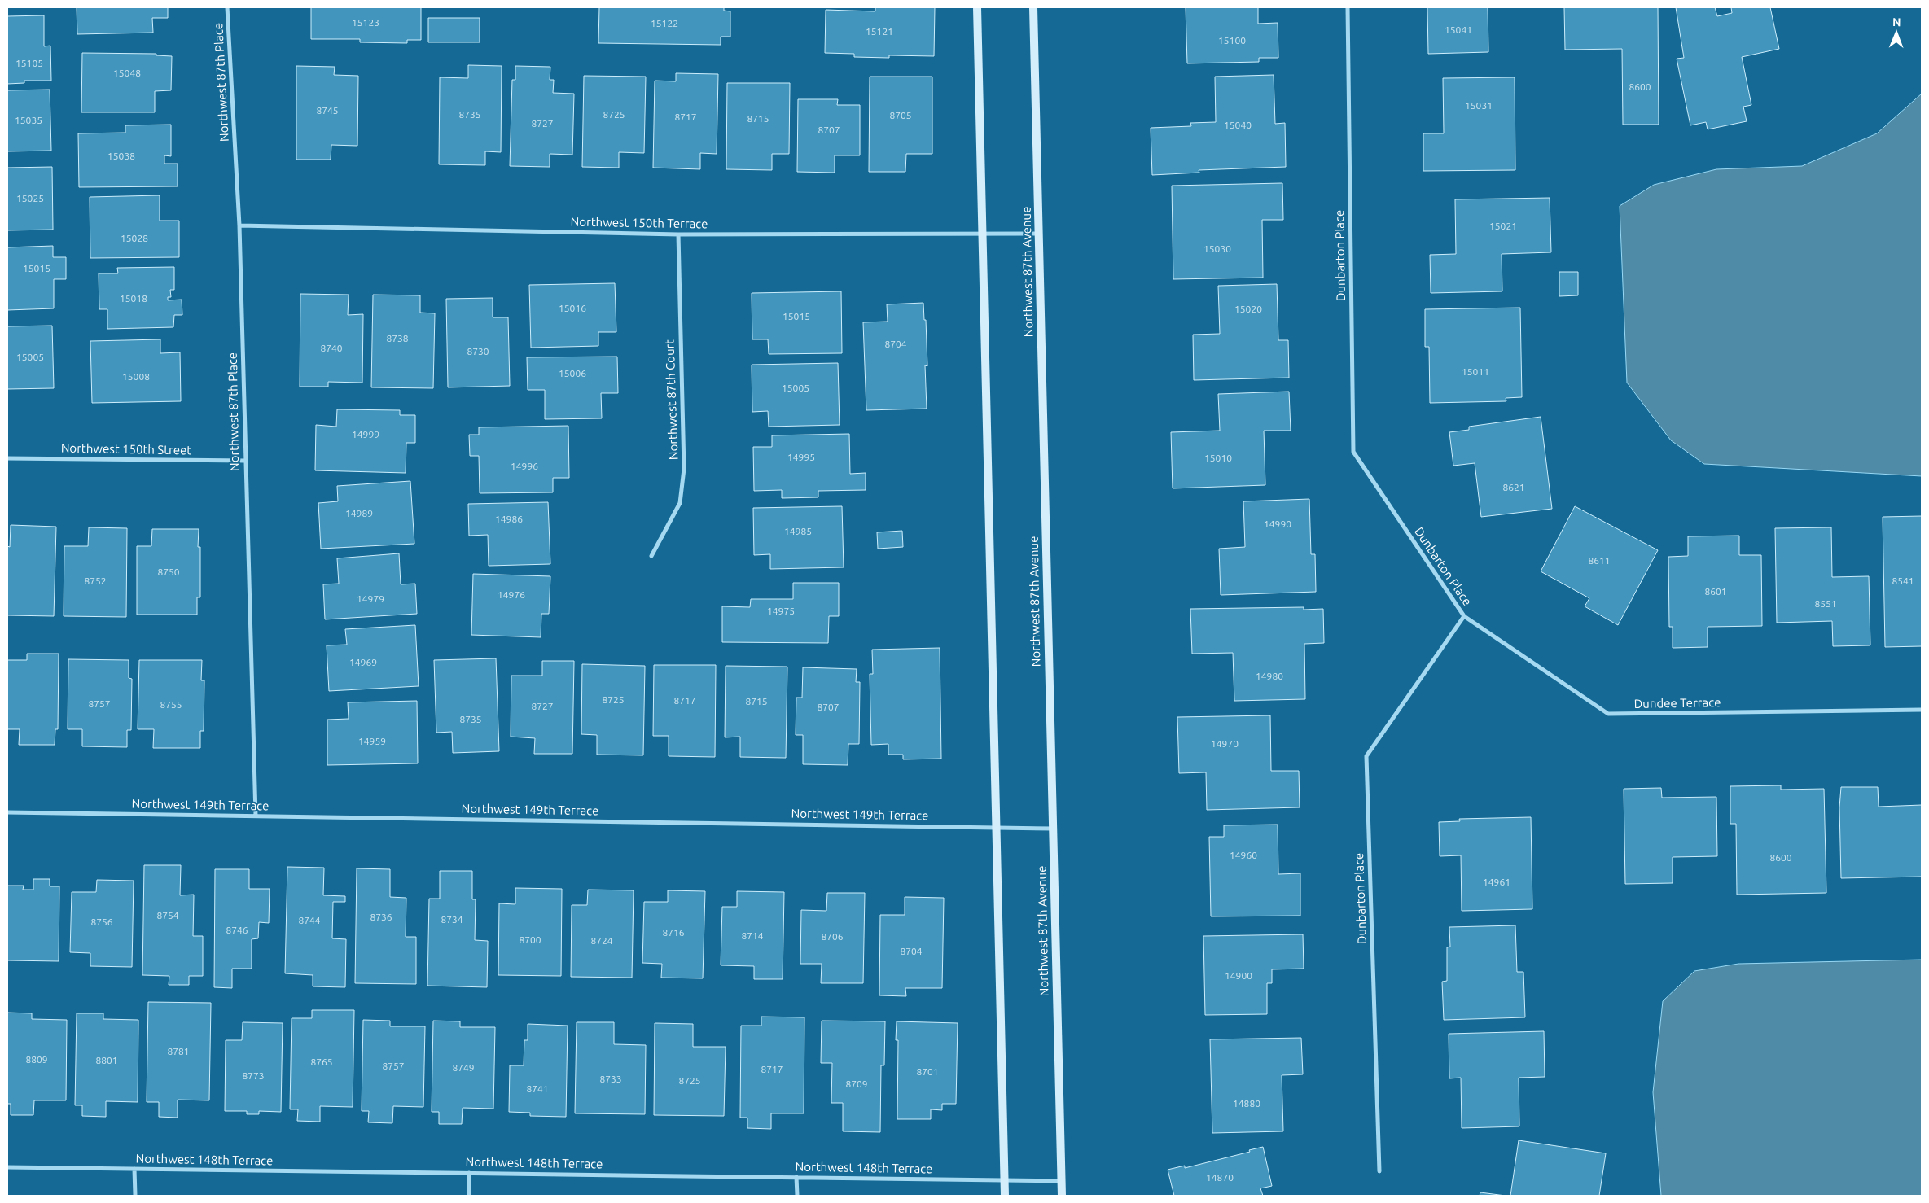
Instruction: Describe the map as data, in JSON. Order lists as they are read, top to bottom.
{
  "streets": {
    "main road": ["Northwest 87th Avenue"],
    "street": [
      "Northwest 87th Place",
      "Northwest 150th Terrace",
      "Dunbarton Place",
      "Northwest 87th Court",
      "Northwest 150th Street",
      "Dundee Terrace",
      "Northwest 149th Terrace",
      "Northwest 148th Terrace"
    ]
  },
  "crossings": [
    ["Northwest 87th Place", "Northwest 150th Terrace"],
    ["Northwest 87th Place", "Northwest 150th Street"],
    ["Northwest 87th Place", "Northwest 149th Terrace"],
    ["Northwest 150th Terrace", "Northwest 87th Avenue"],
    ["Northwest 150th Terrace", "Northwest 87th Court"],
    ["Dunbarton Place", "Dundee Terrace"],
    ["Northwest 87th Avenue", "Northwest 149th Terrace"],
    ["Northwest 87th Avenue", "Northwest 148th Terrace"]
  ],
  "house_numbers": [
    "15123",
    "15122",
    "15041",
    "15121",
    "15100",
    "15105",
    "15048",
    "8600",
    "15031",
    "8745",
    "8735",
    "8725",
    "8705",
    "8717",
    "8715",
    "15035",
    "8727",
    "15040",
    "8707",
    "15038",
    "15025",
    "15021",
    "15028",
    "15030",
    "15015",
    "15018",
    "15016",
    "15020",
    "15015",
    "8738",
    "8704",
    "8740",
    "8730",
    "15005",
    "15011",
    "15006",
    "15008",
    "15005",
    "14999",
    "14995",
    "15010",
    "14996",
    "8621",
    "14989",
    "14986",
    "14990",
    "14985",
    "8611",
    "8750",
    "8752",
    "8541",
    "8601",
    "14976",
    "14979",
    "8551",
    "14975",
    "14969",
    "14980",
    "8725",
    "8717",
    "8715",
    "8757",
    "8755",
    "8727",
    "8707",
    "8735",
    "14959",
    "14970",
    "14960",
    "8600",
    "14961",
    "8754",
    "8736",
    "8734",
    "8744",
    "8756",
    "8746",
    "8716",
    "8714",
    "8706",
    "8700",
    "8724",
    "8704",
    "14900",
    "8781",
    "8809",
    "8801",
    "8765",
    "8757",
    "8749",
    "8717",
    "8701",
    "8773",
    "8733",
    "8725",
    "8709",
    "8741",
    "14880",
    "14870"
  ],
  "north": "top"
}
